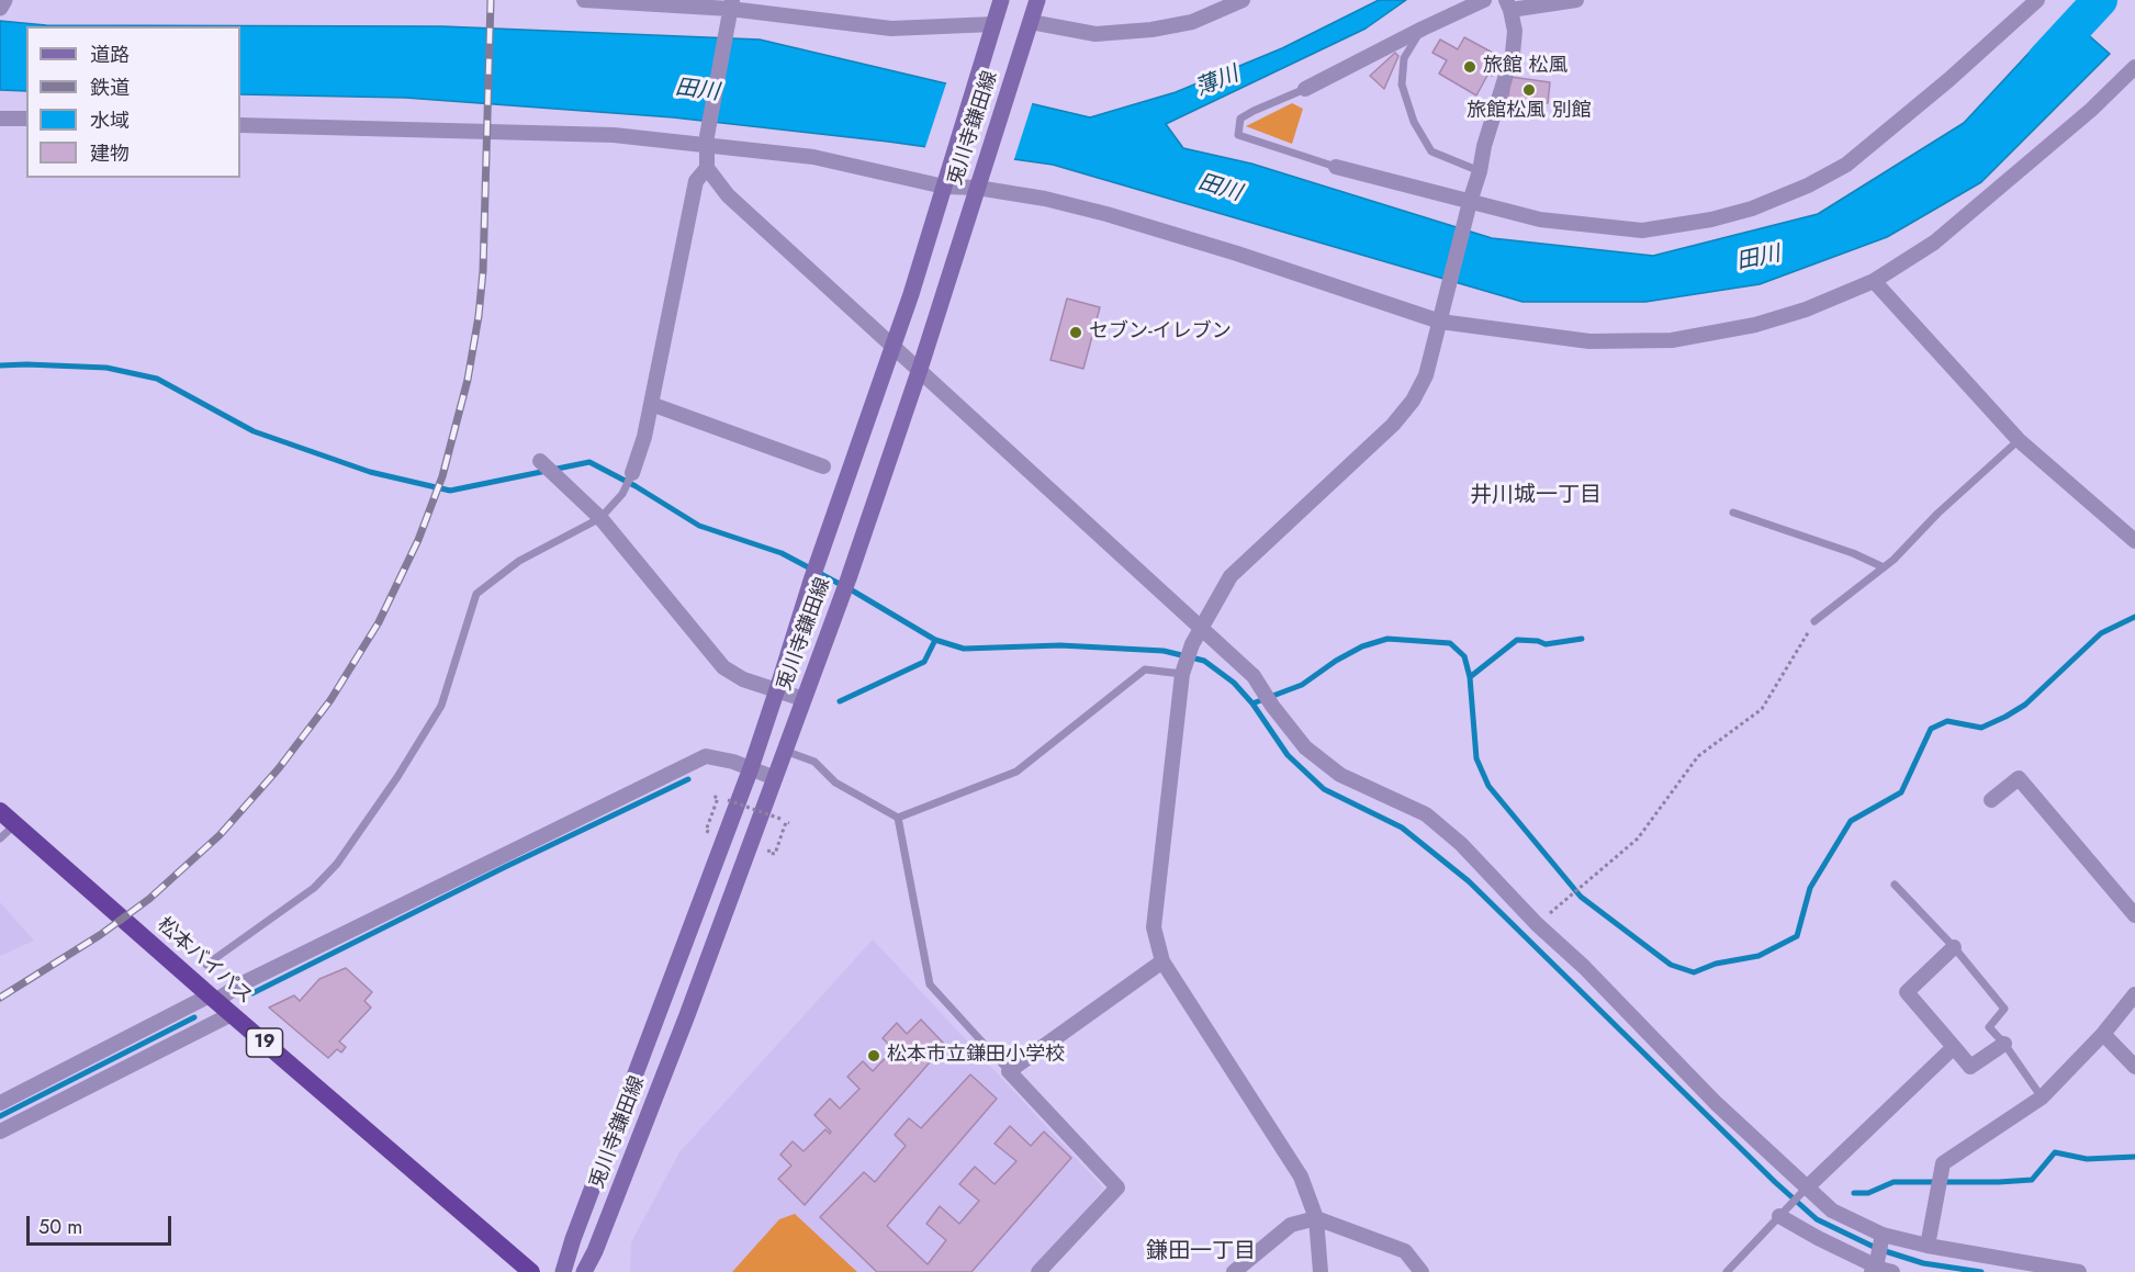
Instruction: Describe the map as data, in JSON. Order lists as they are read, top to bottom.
{
  "streets": {
    "highway": ["松本バイパス", "19"],
    "main road": ["兎川寺鎌田線"]
  },
  "districts": ["井川城一丁目", "鎌田一丁目"],
  "water": ["薄川", "田川"],
  "places": [
    "旅館 松風",
    "旅館松風 別館",
    "セブン-イレブン",
    "松本市立鎌田小学校"
  ],
  "legend": [
    "道路",
    "鉄道",
    "水域",
    "建物"
  ],
  "scale_bar": "50 m"
}
